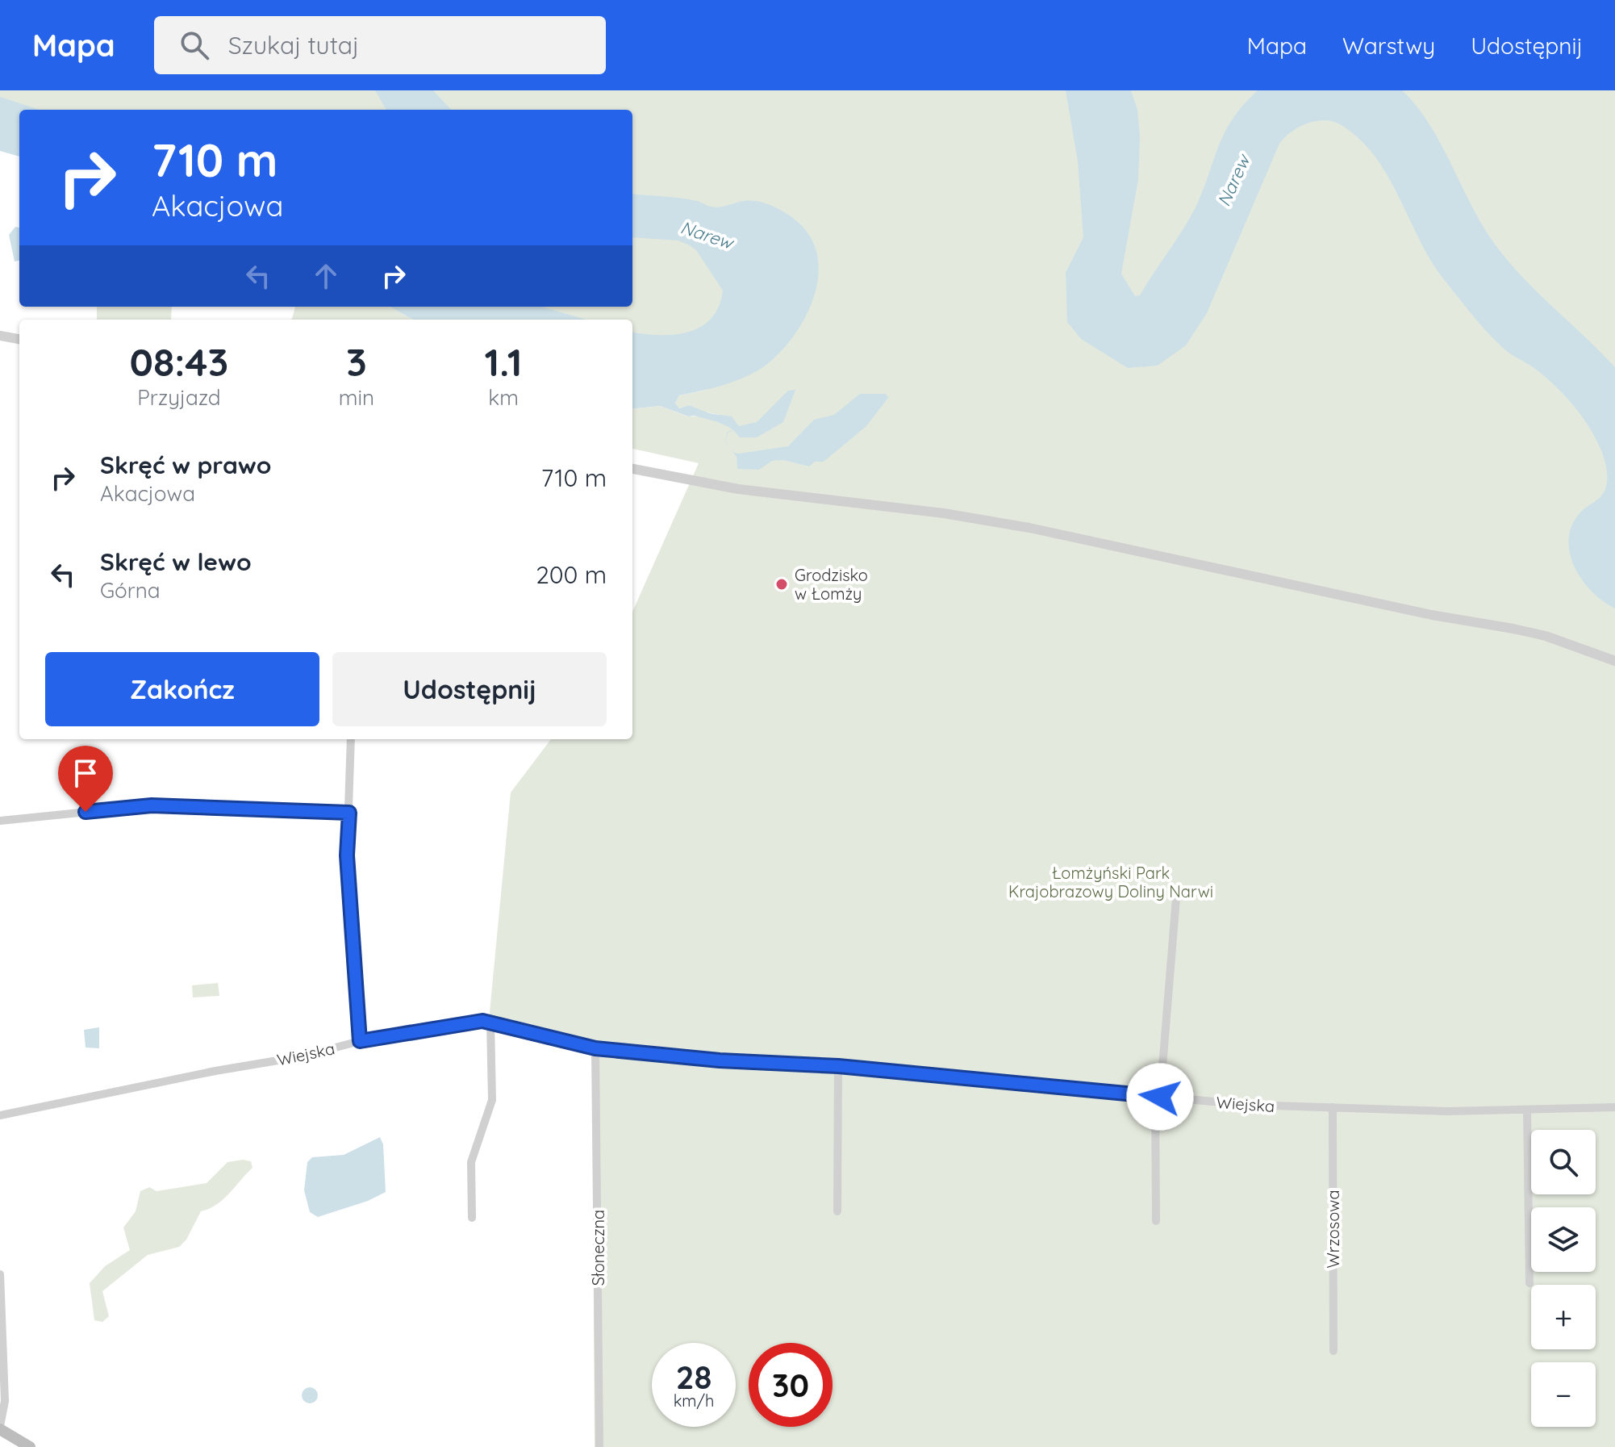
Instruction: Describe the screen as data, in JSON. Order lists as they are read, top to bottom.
{
  "streets": {
    "street": ["Wiejska", "Wrzosowa", "Słoneczna"]
  },
  "crossings": [
    ["Wiejska", "Wrzosowa"],
    ["Wiejska", "Słoneczna"]
  ],
  "water": ["Narew"],
  "parks": ["Łomżyński Park Krajobrazowy Doliny Narwi"],
  "places": ["Grodzisko w Łomży"],
  "page": {
    "header": "Mapa",
    "search": "Szukaj tutaj",
    "nav": ["Mapa", "Warstwy", "Udostępnij"],
    "turn": ["710 m", "Akacjowa"],
    "eta": [
      "08:43",
      "Przyjazd",
      "3",
      "min",
      "1.1",
      "km"
    ],
    "list": [
      {
        "name": "Skręć w prawo",
        "note": "Akacjowa",
        "value": "710 m"
      },
      {
        "name": "Skręć w lewo",
        "note": "Górna",
        "value": "200 m"
      }
    ],
    "buttons": ["Zakończ", "Udostępnij"],
    "map_buttons": ["+", "−"],
    "speed": "28 km/h",
    "limit": "30"
  }
}
